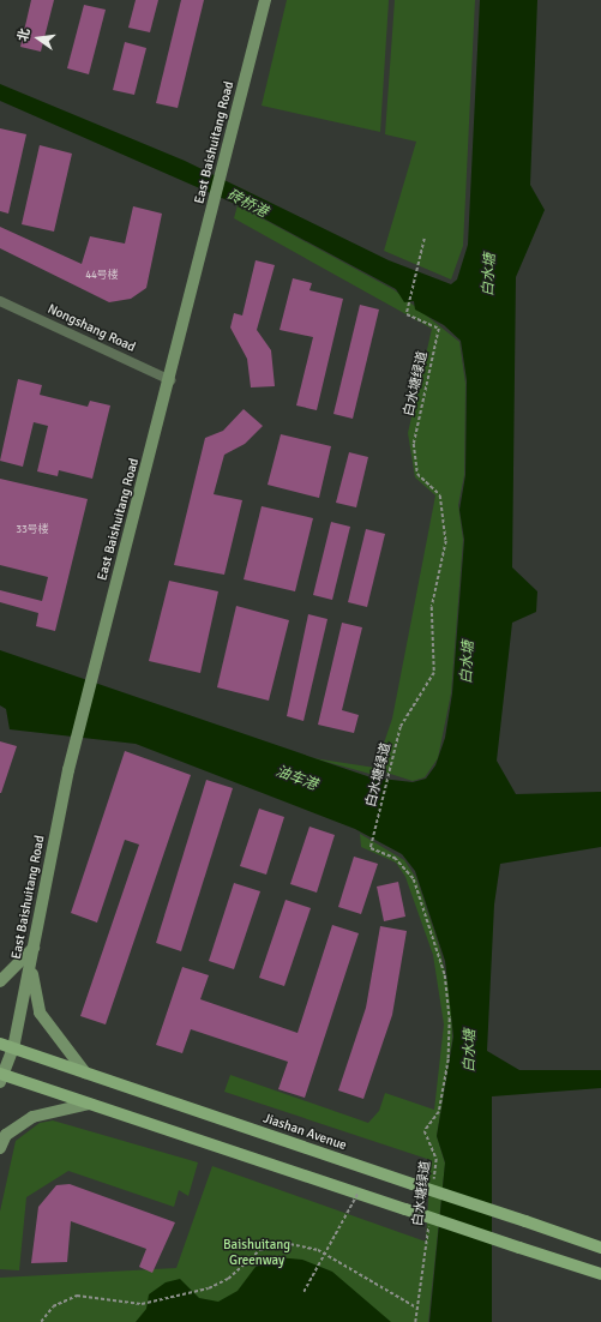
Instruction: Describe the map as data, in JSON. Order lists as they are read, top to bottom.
{
  "streets": {
    "main road": ["Jiashan Avenue"],
    "street": ["East Baishuitang Road", "Nongshang Road"],
    "path": ["白水塘绿道"]
  },
  "crossings": [
    ["East Baishuitang Road", "Nongshang Road"],
    ["East Baishuitang Road", "Jiashan Avenue"]
  ],
  "water": ["砖桥港", "白水塘", "油车港"],
  "parks": ["Baishuitang Greenway"],
  "house_numbers": ["44号楼", "33号楼"],
  "north": "left"
}
